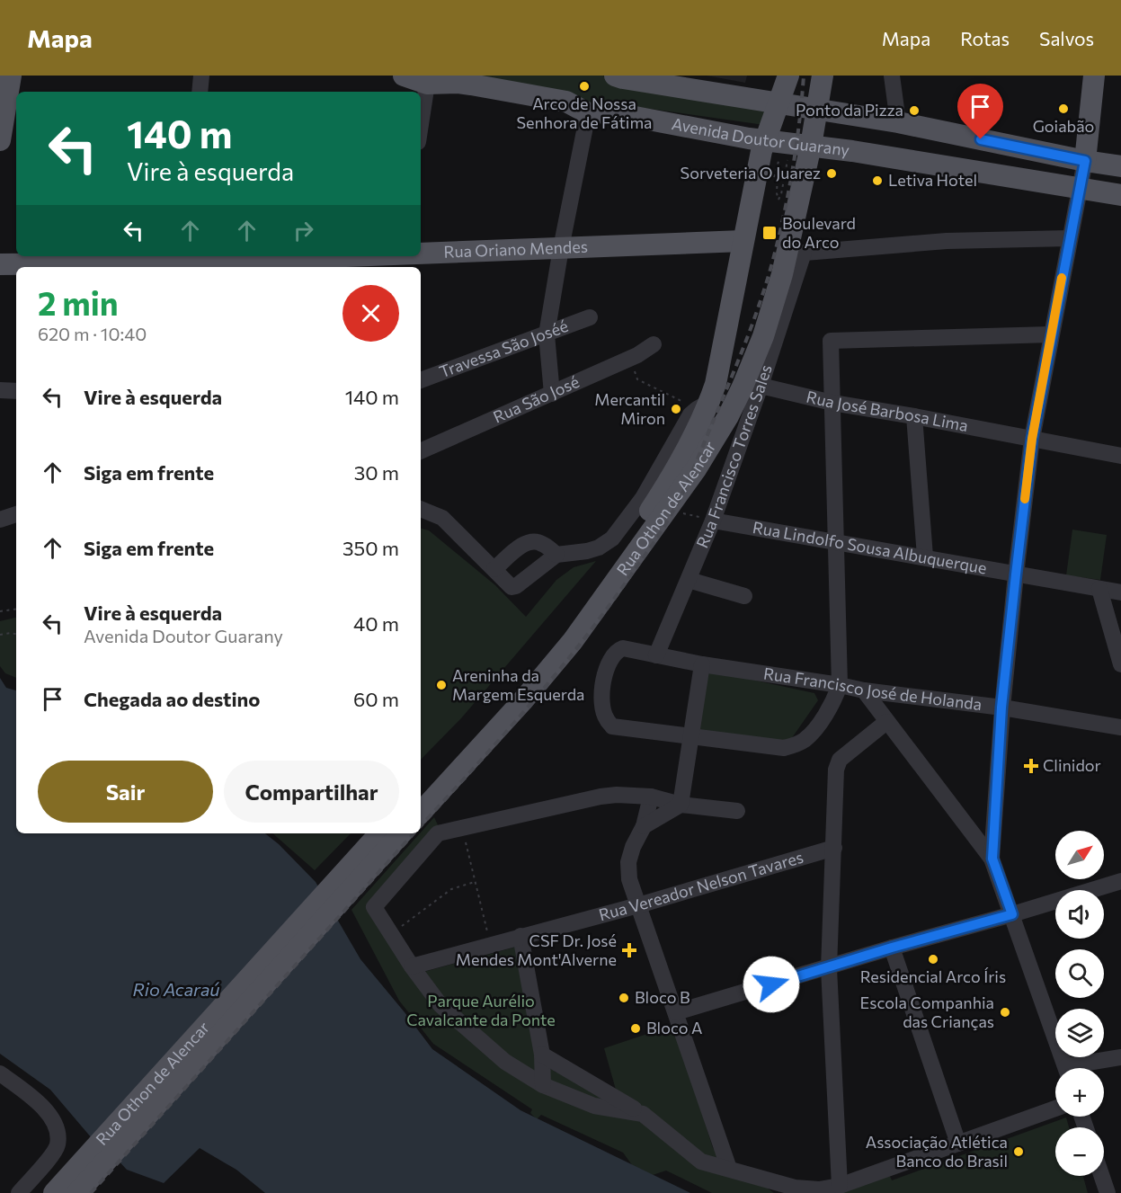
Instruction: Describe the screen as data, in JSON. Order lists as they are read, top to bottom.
{
  "streets": {
    "main road": ["Avenida Doutor Guarany", "Rua Oriano Mendes", "Rua Othon de Alencar"],
    "street": [
      "Travessa São Joséé",
      "Rua São José",
      "Rua José Barbosa Lima",
      "Rua Francisco Torres Sales",
      "Rua Lindolfo Sousa Albuquerque",
      "Rua Francisco José de Holanda",
      "Rua Vereador Nelson Tavares"
    ]
  },
  "crossings": [
    ["Avenida Doutor Guarany", "Rua Othon de Alencar"],
    ["Rua Oriano Mendes", "Rua Othon de Alencar"],
    ["Rua José Barbosa Lima", "Rua Francisco Torres Sales"],
    ["Rua José Barbosa Lima", "Rua Othon de Alencar"],
    ["Rua Francisco Torres Sales", "Rua Othon de Alencar"],
    ["Rua Francisco Torres Sales", "Rua Lindolfo Sousa Albuquerque"],
    ["Rua Francisco Torres Sales", "Rua Francisco José de Holanda"]
  ],
  "water": ["Rio Acaraú"],
  "parks": ["Parque Aurélio Cavalcante da Ponte"],
  "places": {
    "other": [
      "Arco de Nossa Senhora de Fátima",
      "Goiabão",
      "Ponto da Pizza",
      "Sorveteria O Juarez",
      "Letiva Hotel",
      "Mercantil Miron",
      "Areninha da Margem Esquerda",
      "Residencial Arco Íris",
      "Bloco B",
      "Escola Companhia das Crianças",
      "Bloco A",
      "Associação Atlética Banco do Brasil"
    ],
    "transit": ["Boulevard do Arco"],
    "health": ["Clinidor", "CSF Dr. José Mendes Mont'Alverne"]
  },
  "north": "top right",
  "page": {
    "header": "Mapa",
    "nav": ["Mapa", "Rotas", "Salvos"],
    "turn": ["140 m", "Vire à esquerda"],
    "heading": ["2 min", "620 m · 10:40"],
    "list": [
      {
        "name": "Vire à esquerda",
        "value": "140 m"
      },
      {
        "name": "Siga em frente",
        "value": "30 m"
      },
      {
        "name": "Siga em frente",
        "value": "350 m"
      },
      {
        "name": "Vire à esquerda",
        "note": "Avenida Doutor Guarany",
        "value": "40 m"
      },
      {
        "name": "Chegada ao destino",
        "value": "60 m"
      }
    ],
    "buttons": ["Sair", "Compartilhar"],
    "map_buttons": ["+", "−"]
  }
}
